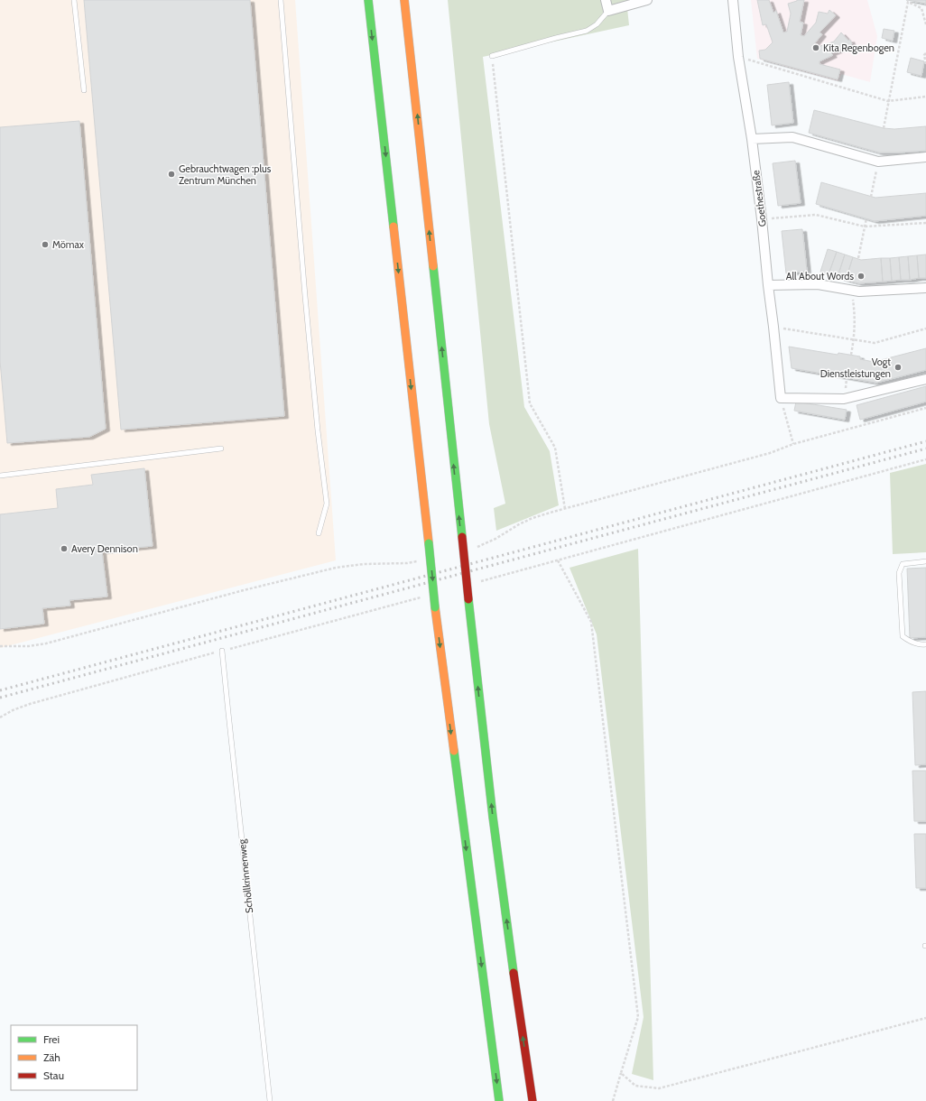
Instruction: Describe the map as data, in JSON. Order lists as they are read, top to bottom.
{
  "streets": {
    "street": ["Goethestraße"],
    "lane": ["Schöllkrinnenweg"]
  },
  "places": [
    "Kita Regenbogen",
    "Gebrauchtwagen :plus Zentrum München",
    "Mömax",
    "All About Words",
    "Vogt Dienstleistungen",
    "Avery Dennison"
  ],
  "legend": ["Frei", "Zäh", "Stau"]
}
